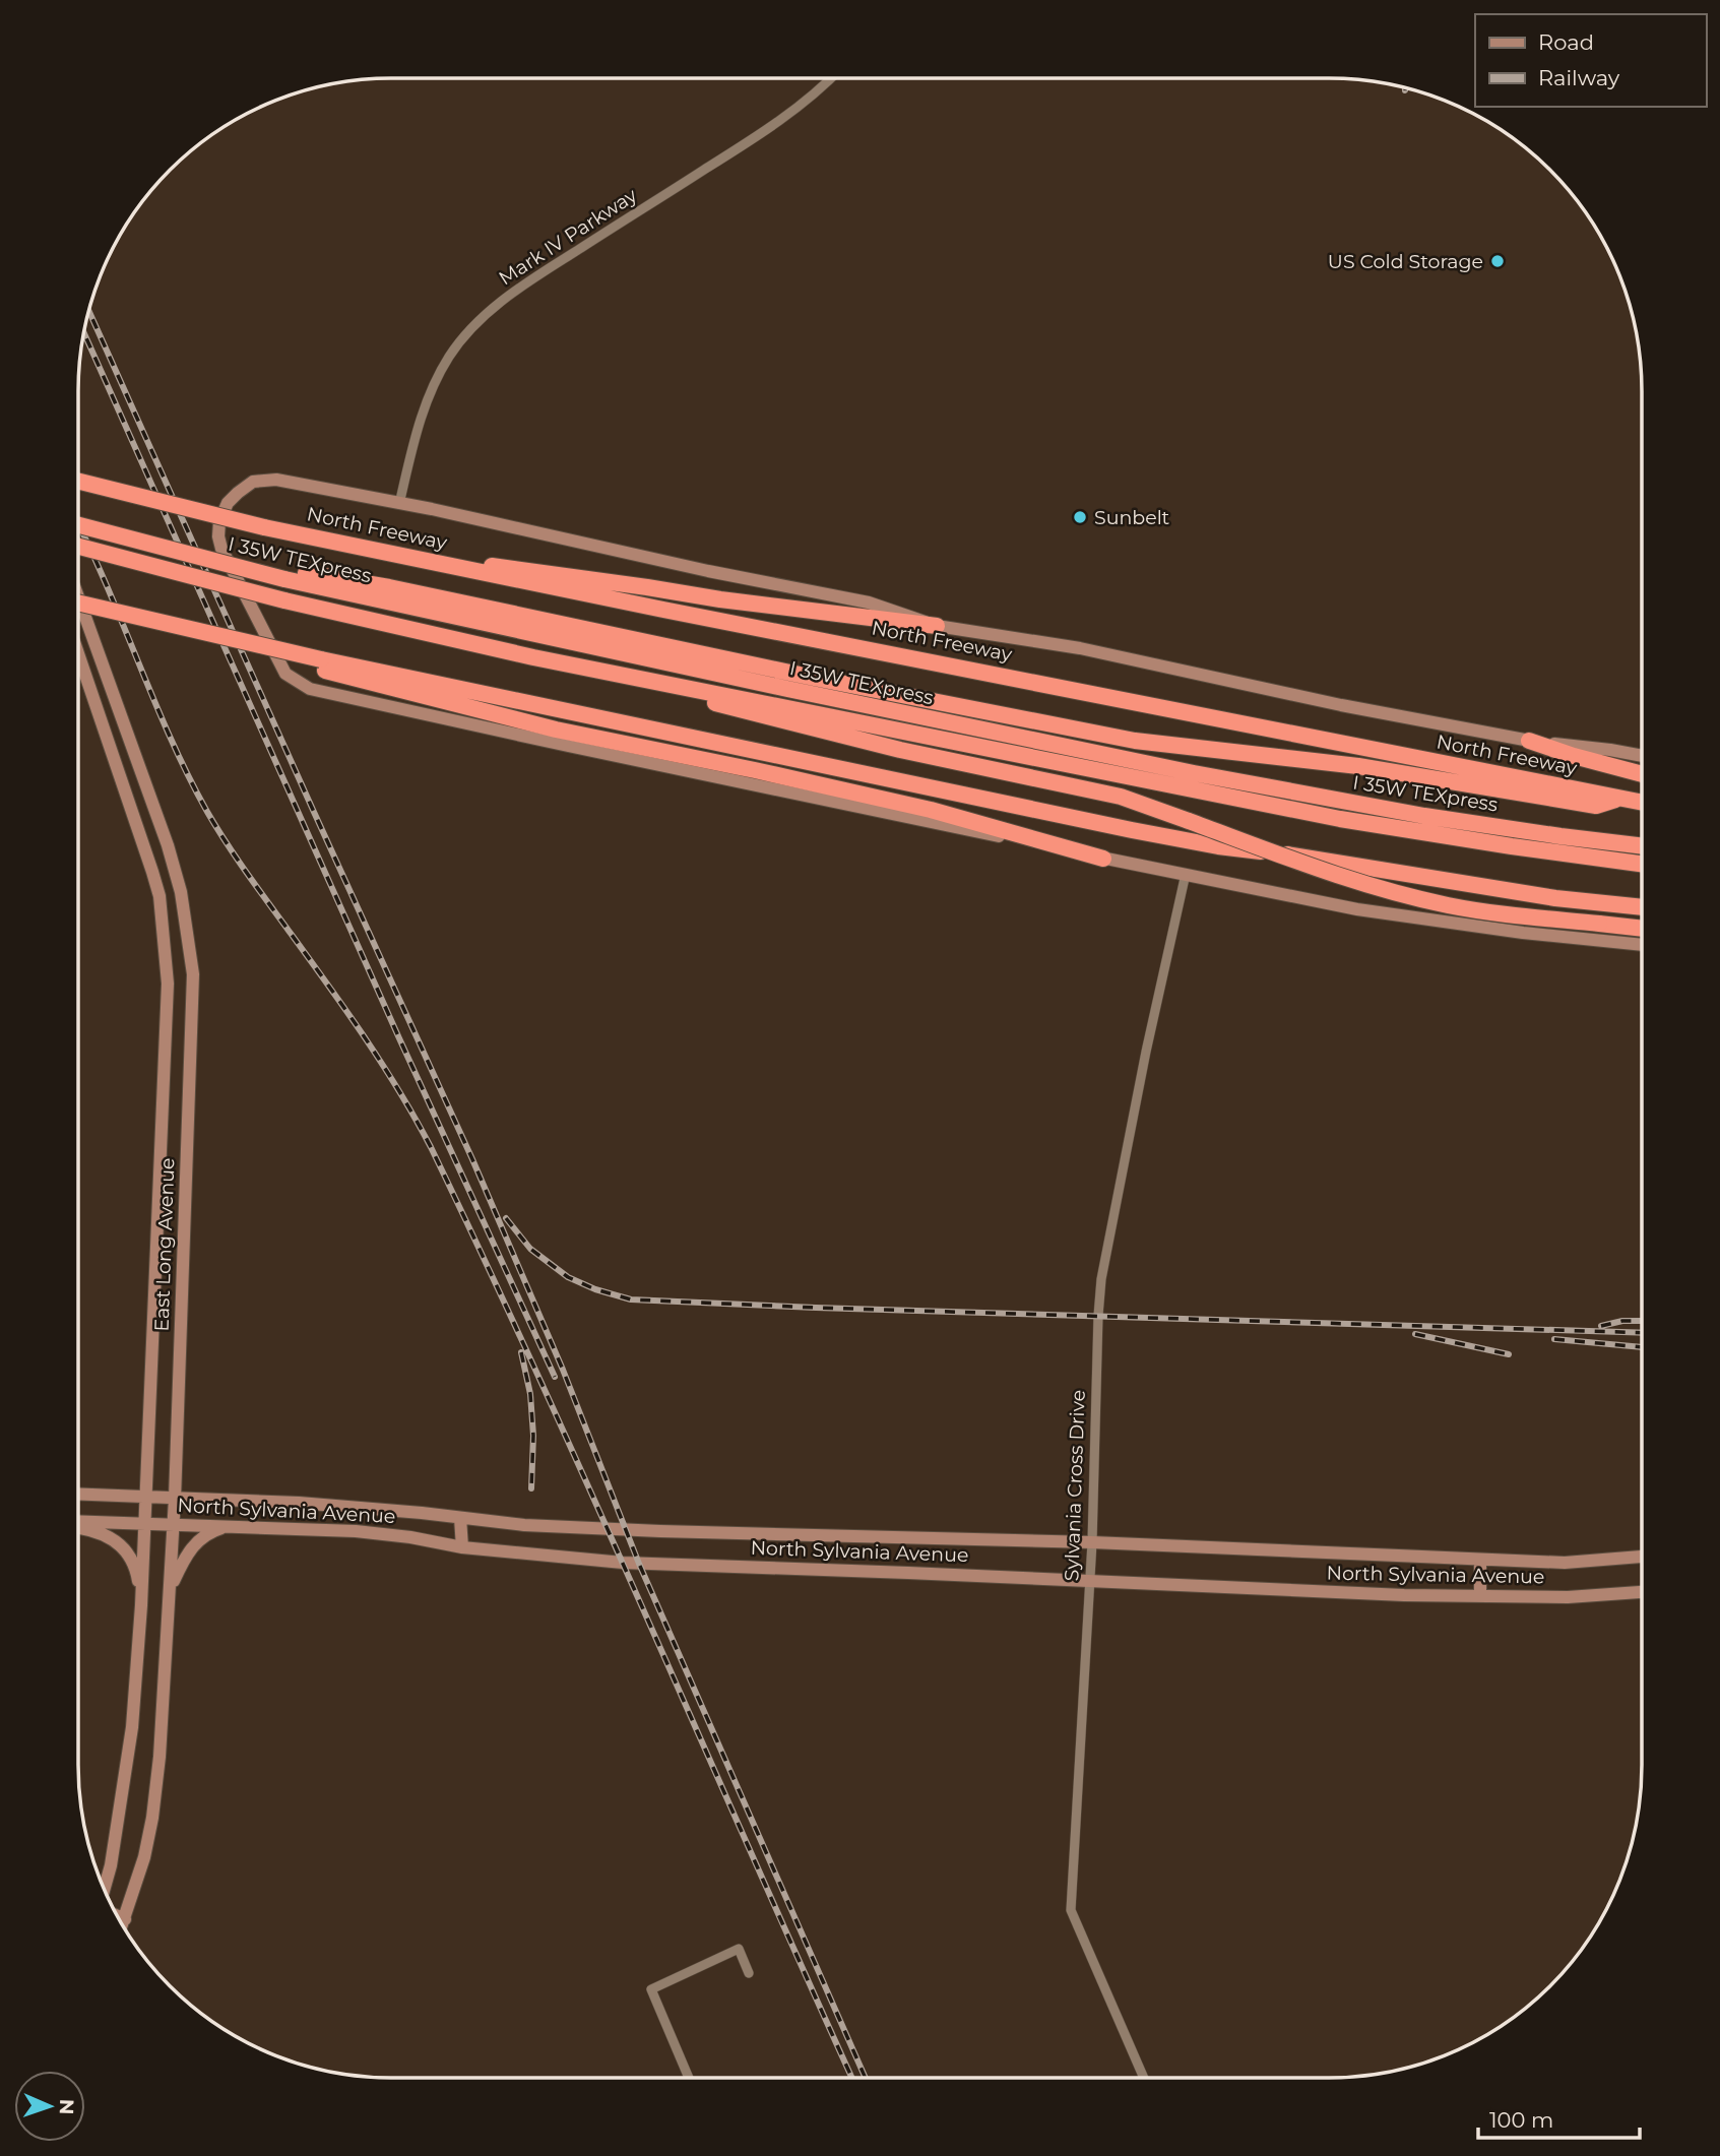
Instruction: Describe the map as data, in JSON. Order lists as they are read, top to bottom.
{
  "streets": {
    "highway": ["North Freeway", "I 35W TEXpress"],
    "main road": ["East Long Avenue", "North Sylvania Avenue"],
    "street": ["Mark IV Parkway", "Sylvania Cross Drive"]
  },
  "crossings": [
    ["Mark IV Parkway", "North Freeway"],
    ["North Freeway", "Sylvania Cross Drive"],
    ["East Long Avenue", "North Sylvania Avenue"],
    ["Sylvania Cross Drive", "North Sylvania Avenue"]
  ],
  "places": ["US Cold Storage", "Sunbelt"],
  "legend": ["Road", "Railway"],
  "scale_bar": "100 m",
  "north": "right"
}
